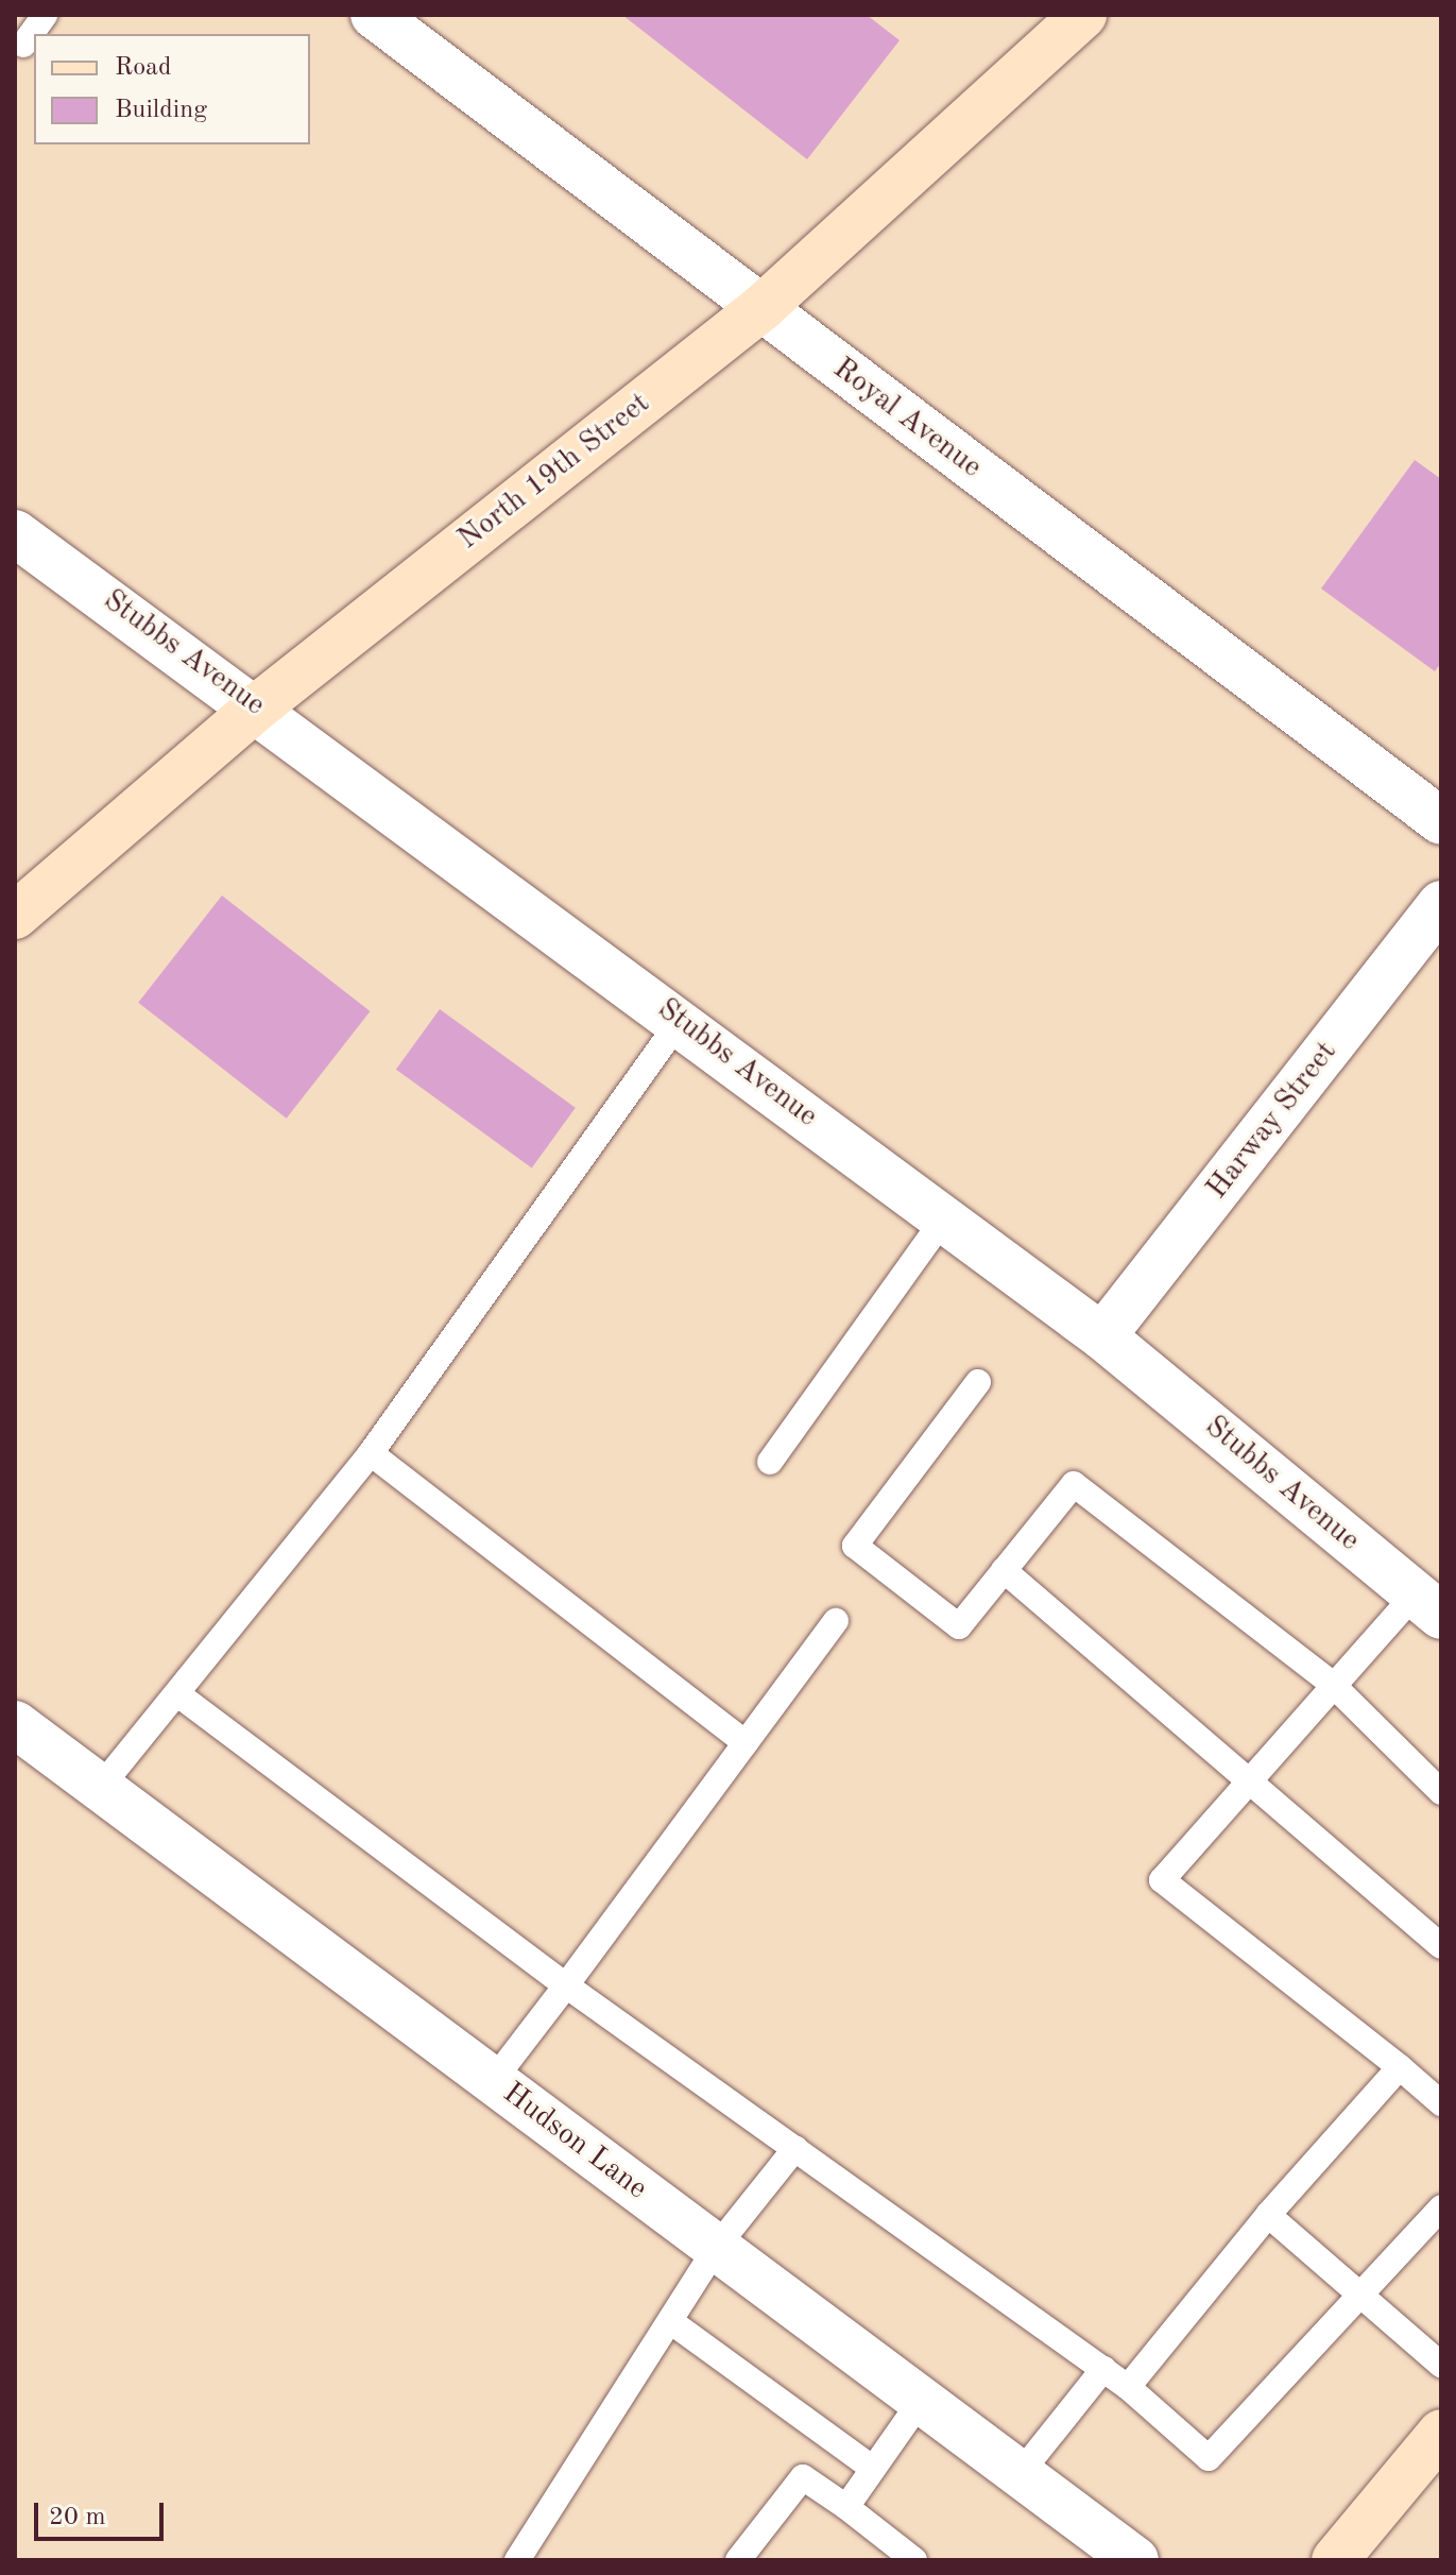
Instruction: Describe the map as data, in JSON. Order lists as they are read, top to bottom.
{
  "streets": {
    "street": [
      "Royal Avenue",
      "North 19th Street",
      "Stubbs Avenue",
      "Harway Street",
      "Hudson Lane"
    ]
  },
  "crossings": [
    ["Royal Avenue", "North 19th Street"],
    ["North 19th Street", "Stubbs Avenue"],
    ["Stubbs Avenue", "Harway Street"]
  ],
  "legend": ["Road", "Building"],
  "scale_bar": "20 m"
}
